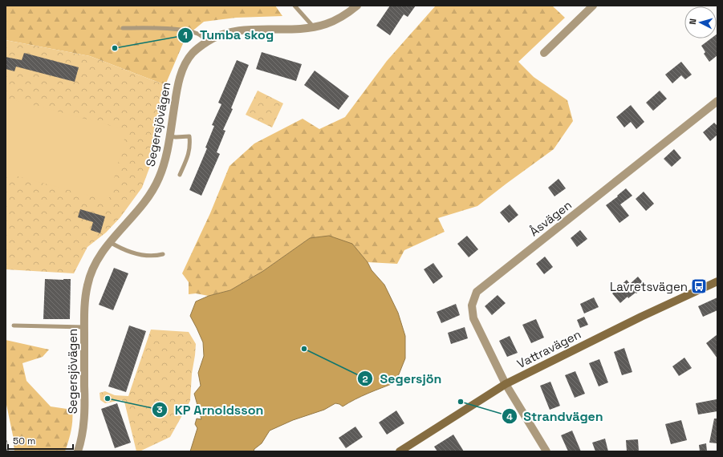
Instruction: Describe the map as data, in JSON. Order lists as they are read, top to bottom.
{
  "streets": {
    "street": ["Segersjövägen", "Åsvägen", "Vattravägen"]
  },
  "crossings": [
    ["Åsvägen", "Vattravägen"]
  ],
  "places": {
    "other": [
      "Tumba skog",
      "Segersjön",
      "KP Arnoldsson",
      "Strandvägen"
    ],
    "bus stop": ["Lavretsvägen"]
  },
  "scale_bar": "50 m",
  "north": "left"
}
